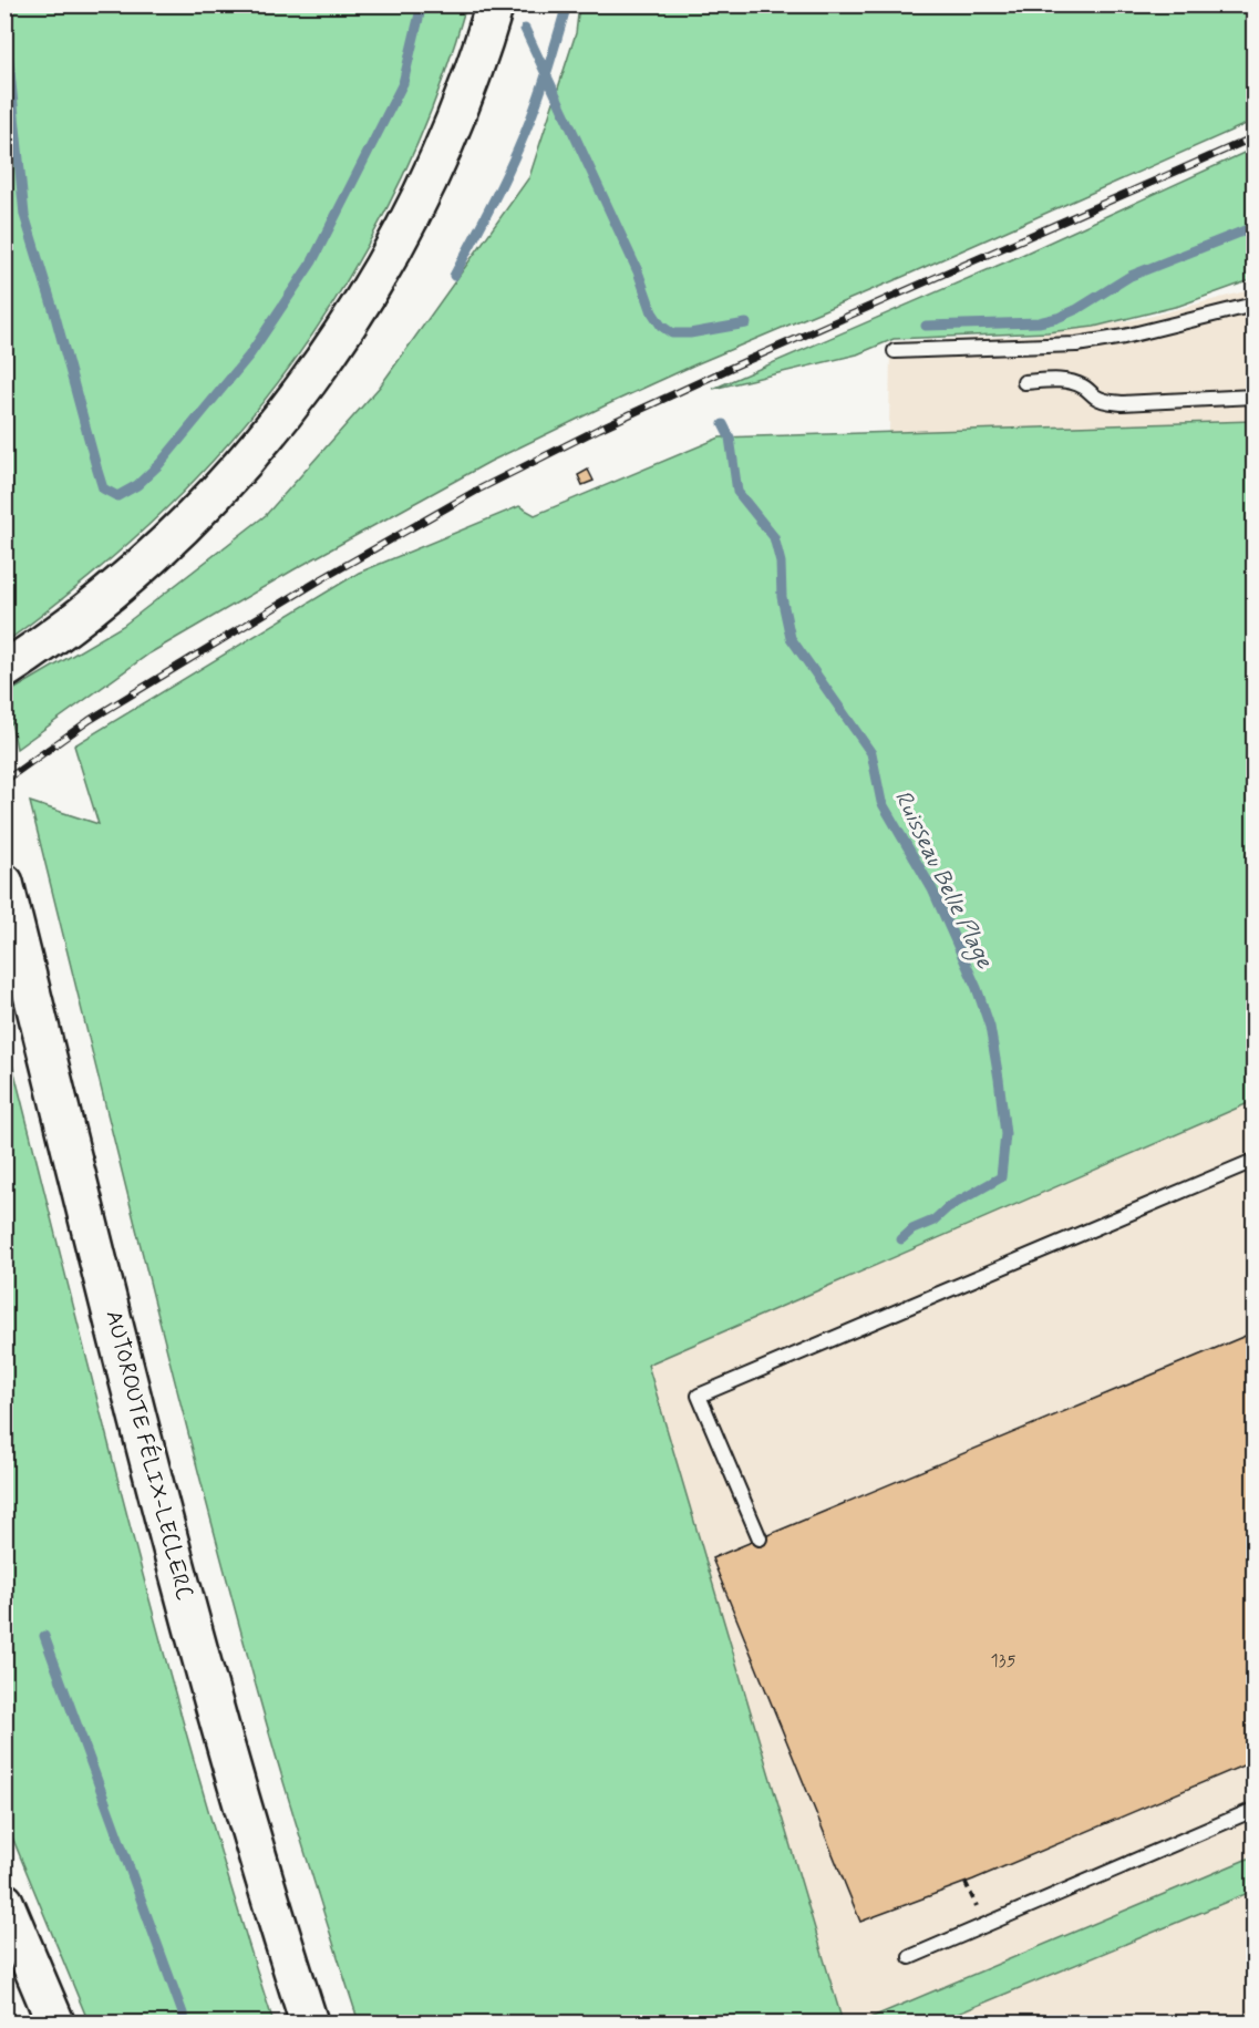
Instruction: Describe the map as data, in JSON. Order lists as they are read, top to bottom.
{
  "streets": {
    "highway": ["AUTOROUTE FÉLIX-LECLERC"]
  },
  "water": ["Ruisseau Belle Plage"],
  "house_numbers": ["135"]
}
